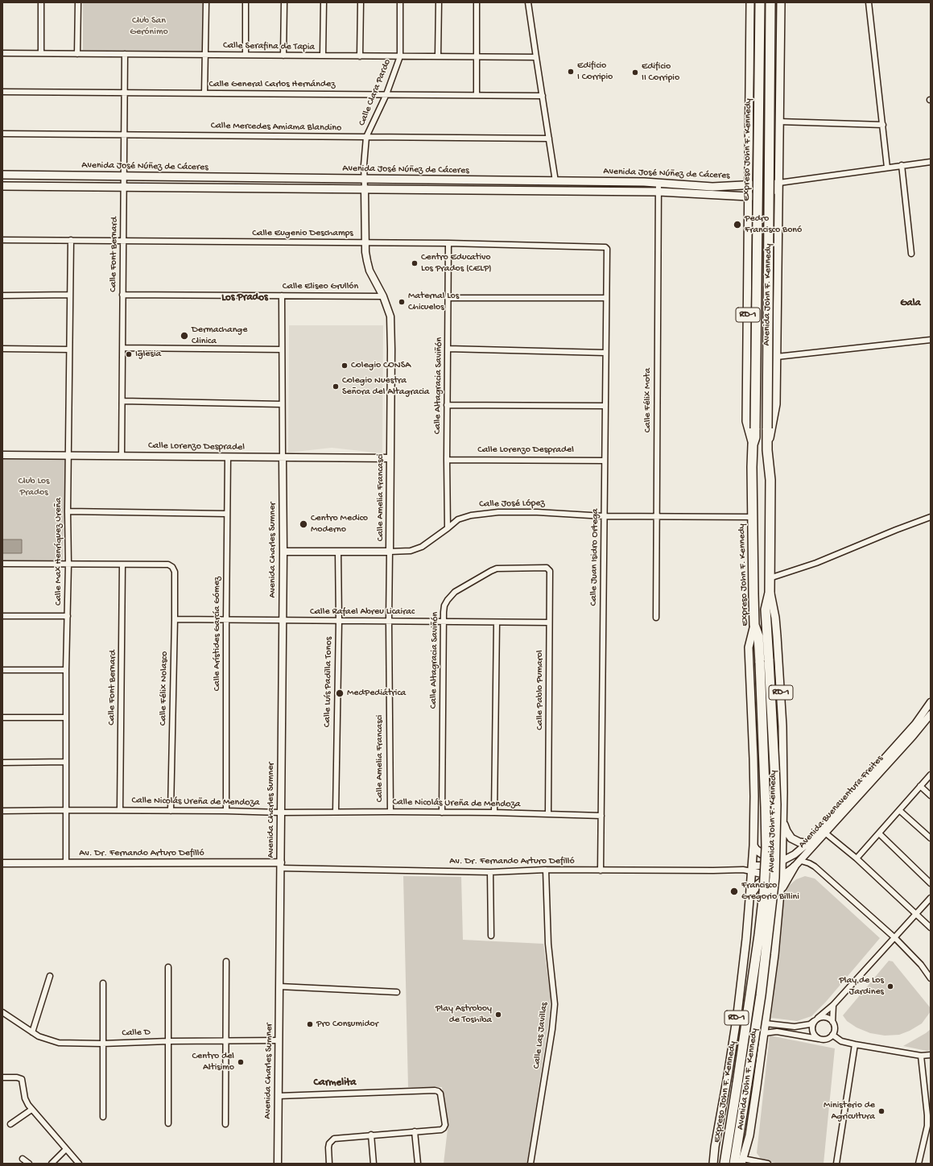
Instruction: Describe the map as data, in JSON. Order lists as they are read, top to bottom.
{
  "streets": {
    "highway": ["Expreso John F. Kennedy", "RD-1"],
    "main road": ["Avenida José Núñez de Cáceres", "Avenida John F. Kennedy"],
    "street": [
      "Calle Serafina de Tapia",
      "Calle General Carlos Hernández",
      "Calle Clara Pardo",
      "Calle Mercedes Amiama Blandino",
      "Calle Eugenio Deschamps",
      "Calle Font Bernard",
      "Calle Eliseo Grullón",
      "Calle Altagracia Saviñón",
      "Calle Félix Mota",
      "Calle Lorenzo Despradel",
      "Calle Amelia Francasci",
      "Calle José López",
      "Avenida Charles Sumner",
      "Calle Max Henríquez Ureña",
      "Calle Juan Isidro Ortega",
      "Calle Rafael Abreu Licairac",
      "Calle Arístides García Gómez",
      "Calle Luís Padilla Tonos",
      "Calle Félix Nolasco",
      "Calle Pablo Pumarol",
      "Calle Nicolás Ureña de Mendoza",
      "Avenida Buenaventura Freites",
      "Av. Dr. Fernando Arturo Defilló",
      "Calle D",
      "Calle Las Javillas"
    ]
  },
  "crossings": [
    ["Calle Serafina de Tapia", "Calle Clara Pardo"],
    ["Calle Serafina de Tapia", "Calle Font Bernard"],
    ["Calle General Carlos Hernández", "Calle Clara Pardo"],
    ["Calle General Carlos Hernández", "Calle Font Bernard"],
    ["Calle Clara Pardo", "Calle Mercedes Amiama Blandino"],
    ["Calle Clara Pardo", "Avenida José Núñez de Cáceres"],
    ["Calle Clara Pardo", "Calle Amelia Francasci"],
    ["Calle Mercedes Amiama Blandino", "Calle Font Bernard"],
    ["Expreso John F. Kennedy", "Avenida John F. Kennedy"],
    ["Expreso John F. Kennedy", "Calle José López"],
    ["Avenida José Núñez de Cáceres", "Calle Font Bernard"],
    ["Avenida José Núñez de Cáceres", "Avenida John F. Kennedy"],
    ["Avenida José Núñez de Cáceres", "Calle Félix Mota"],
    ["Avenida José Núñez de Cáceres", "Calle Amelia Francasci"],
    ["Calle Eugenio Deschamps", "Calle Font Bernard"],
    ["Calle Eugenio Deschamps", "Calle Altagracia Saviñón"],
    ["Calle Eugenio Deschamps", "Calle Amelia Francasci"],
    ["Calle Eugenio Deschamps", "Calle Max Henríquez Ureña"],
    ["Calle Eugenio Deschamps", "Calle Juan Isidro Ortega"],
    ["Calle Font Bernard", "Calle Eliseo Grullón"],
    ["Calle Font Bernard", "Calle Lorenzo Despradel"],
    ["Calle Font Bernard", "Calle Félix Nolasco"],
    ["Calle Font Bernard", "Calle Nicolás Ureña de Mendoza"],
    ["Calle Eliseo Grullón", "Calle Amelia Francasci"],
    ["Avenida John F. Kennedy", "Avenida Buenaventura Freites"],
    ["Avenida John F. Kennedy", "Av. Dr. Fernando Arturo Defilló"],
    ["Calle Altagracia Saviñón", "Calle Lorenzo Despradel"],
    ["Calle Altagracia Saviñón", "Calle José López"],
    ["Calle Altagracia Saviñón", "Calle Rafael Abreu Licairac"],
    ["Calle Altagracia Saviñón", "Calle Pablo Pumarol"],
    ["Calle Altagracia Saviñón", "Calle Nicolás Ureña de Mendoza"],
    ["Calle Félix Mota", "Calle José López"],
    ["Calle Lorenzo Despradel", "Calle Amelia Francasci"],
    ["Calle Lorenzo Despradel", "Avenida Charles Sumner"],
    ["Calle Lorenzo Despradel", "Calle Max Henríquez Ureña"],
    ["Calle Lorenzo Despradel", "Calle Juan Isidro Ortega"],
    ["Calle Lorenzo Despradel", "Calle Arístides García Gómez"],
    ["Calle Amelia Francasci", "Calle José López"],
    ["Calle Amelia Francasci", "Calle Rafael Abreu Licairac"],
    ["Calle Amelia Francasci", "Calle Nicolás Ureña de Mendoza"],
    ["Calle José López", "Avenida Charles Sumner"],
    ["Calle José López", "Calle Juan Isidro Ortega"],
    ["Calle José López", "Calle Luís Padilla Tonos"],
    ["Avenida Charles Sumner", "Calle Rafael Abreu Licairac"],
    ["Avenida Charles Sumner", "Calle Nicolás Ureña de Mendoza"],
    ["Avenida Charles Sumner", "Av. Dr. Fernando Arturo Defilló"],
    ["Avenida Charles Sumner", "Calle D"],
    ["Calle Max Henríquez Ureña", "Calle Nicolás Ureña de Mendoza"],
    ["Calle Max Henríquez Ureña", "Av. Dr. Fernando Arturo Defilló"],
    ["Calle Juan Isidro Ortega", "Calle Nicolás Ureña de Mendoza"],
    ["Calle Juan Isidro Ortega", "Av. Dr. Fernando Arturo Defilló"],
    ["Calle Rafael Abreu Licairac", "Calle Arístides García Gómez"],
    ["Calle Rafael Abreu Licairac", "Calle Luís Padilla Tonos"],
    ["Calle Rafael Abreu Licairac", "Calle Félix Nolasco"],
    ["Calle Rafael Abreu Licairac", "Calle Pablo Pumarol"],
    ["Calle Arístides García Gómez", "Calle Nicolás Ureña de Mendoza"],
    ["Calle Luís Padilla Tonos", "Calle Nicolás Ureña de Mendoza"],
    ["Calle Félix Nolasco", "Calle Nicolás Ureña de Mendoza"],
    ["Calle Pablo Pumarol", "Calle Nicolás Ureña de Mendoza"],
    ["Avenida Buenaventura Freites", "Av. Dr. Fernando Arturo Defilló"],
    ["Av. Dr. Fernando Arturo Defilló", "Calle Las Javillas"]
  ],
  "districts": ["Los Prados", "Gala", "Carmelita"],
  "parks": ["Club San Gerónimo", "Club Los Prados"],
  "places": [
    "Edificio I Corripio",
    "Edificio II Corripio",
    "Pedro Francisco Bonó",
    "Centro Educativo Los Prados (CELP)",
    "Maternal Los Chicuelos",
    "Dermachange Clinica",
    "Iglesia",
    "Colegio CONSA",
    "Colegio Nuestra Señora del Altagracia",
    "Centro Medico Moderno",
    "MedPediátrica",
    "Francisco Gregorio Billini",
    "Play de Los Jardines",
    "Play Astroboy de Toshiba",
    "Pro Consumidor",
    "Centro del Altisimo",
    "Ministerio de Agricultura"
  ]
}
